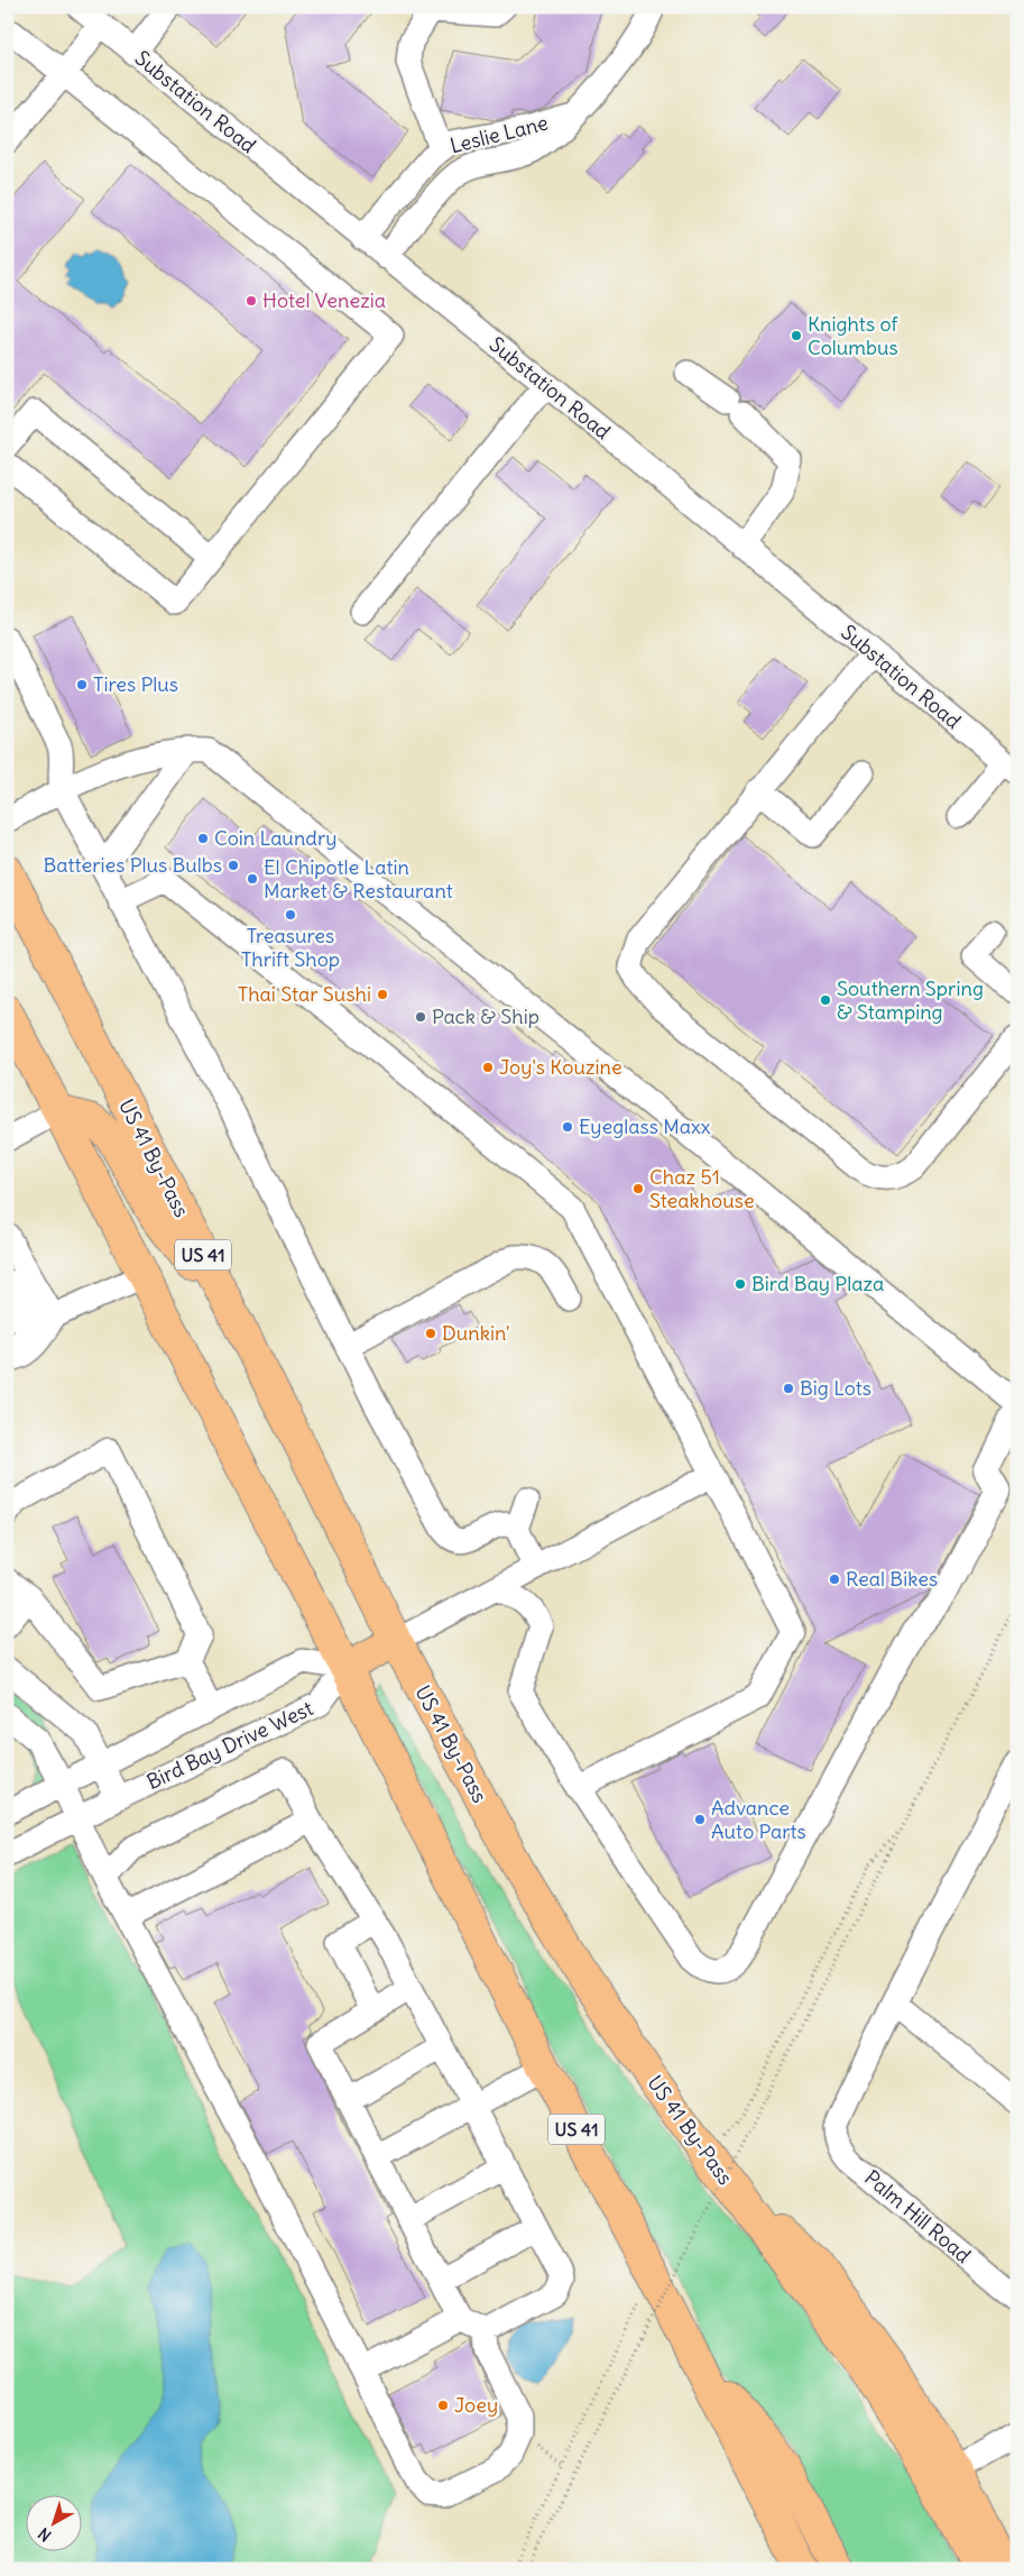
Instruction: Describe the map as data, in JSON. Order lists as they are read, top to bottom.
{
  "streets": {
    "main road": ["US 41 By-Pass", "US 41"],
    "street": [
      "Substation Road",
      "Leslie Lane",
      "Bird Bay Drive West",
      "Palm Hill Road"
    ]
  },
  "crossings": [
    ["Substation Road", "Leslie Lane"],
    ["US 41", "Bird Bay Drive West"]
  ],
  "places": [
    "Hotel Venezia",
    "Knights of Columbus",
    "Tires Plus",
    "Coin Laundry",
    "Batteries Plus Bulbs",
    "El Chipotle Latin Market & Restaurant",
    "Treasures Thrift Shop",
    "Thai Star Sushi",
    "Southern Spring & Stamping",
    "Pack & Ship",
    "Joy's Kouzine",
    "Eyeglass Maxx",
    "Chaz 51 Steakhouse",
    "Bird Bay Plaza",
    "Dunkin'",
    "Big Lots",
    "Real Bikes",
    "Advance Auto Parts",
    "Joey"
  ],
  "north": "bottom left"
}
